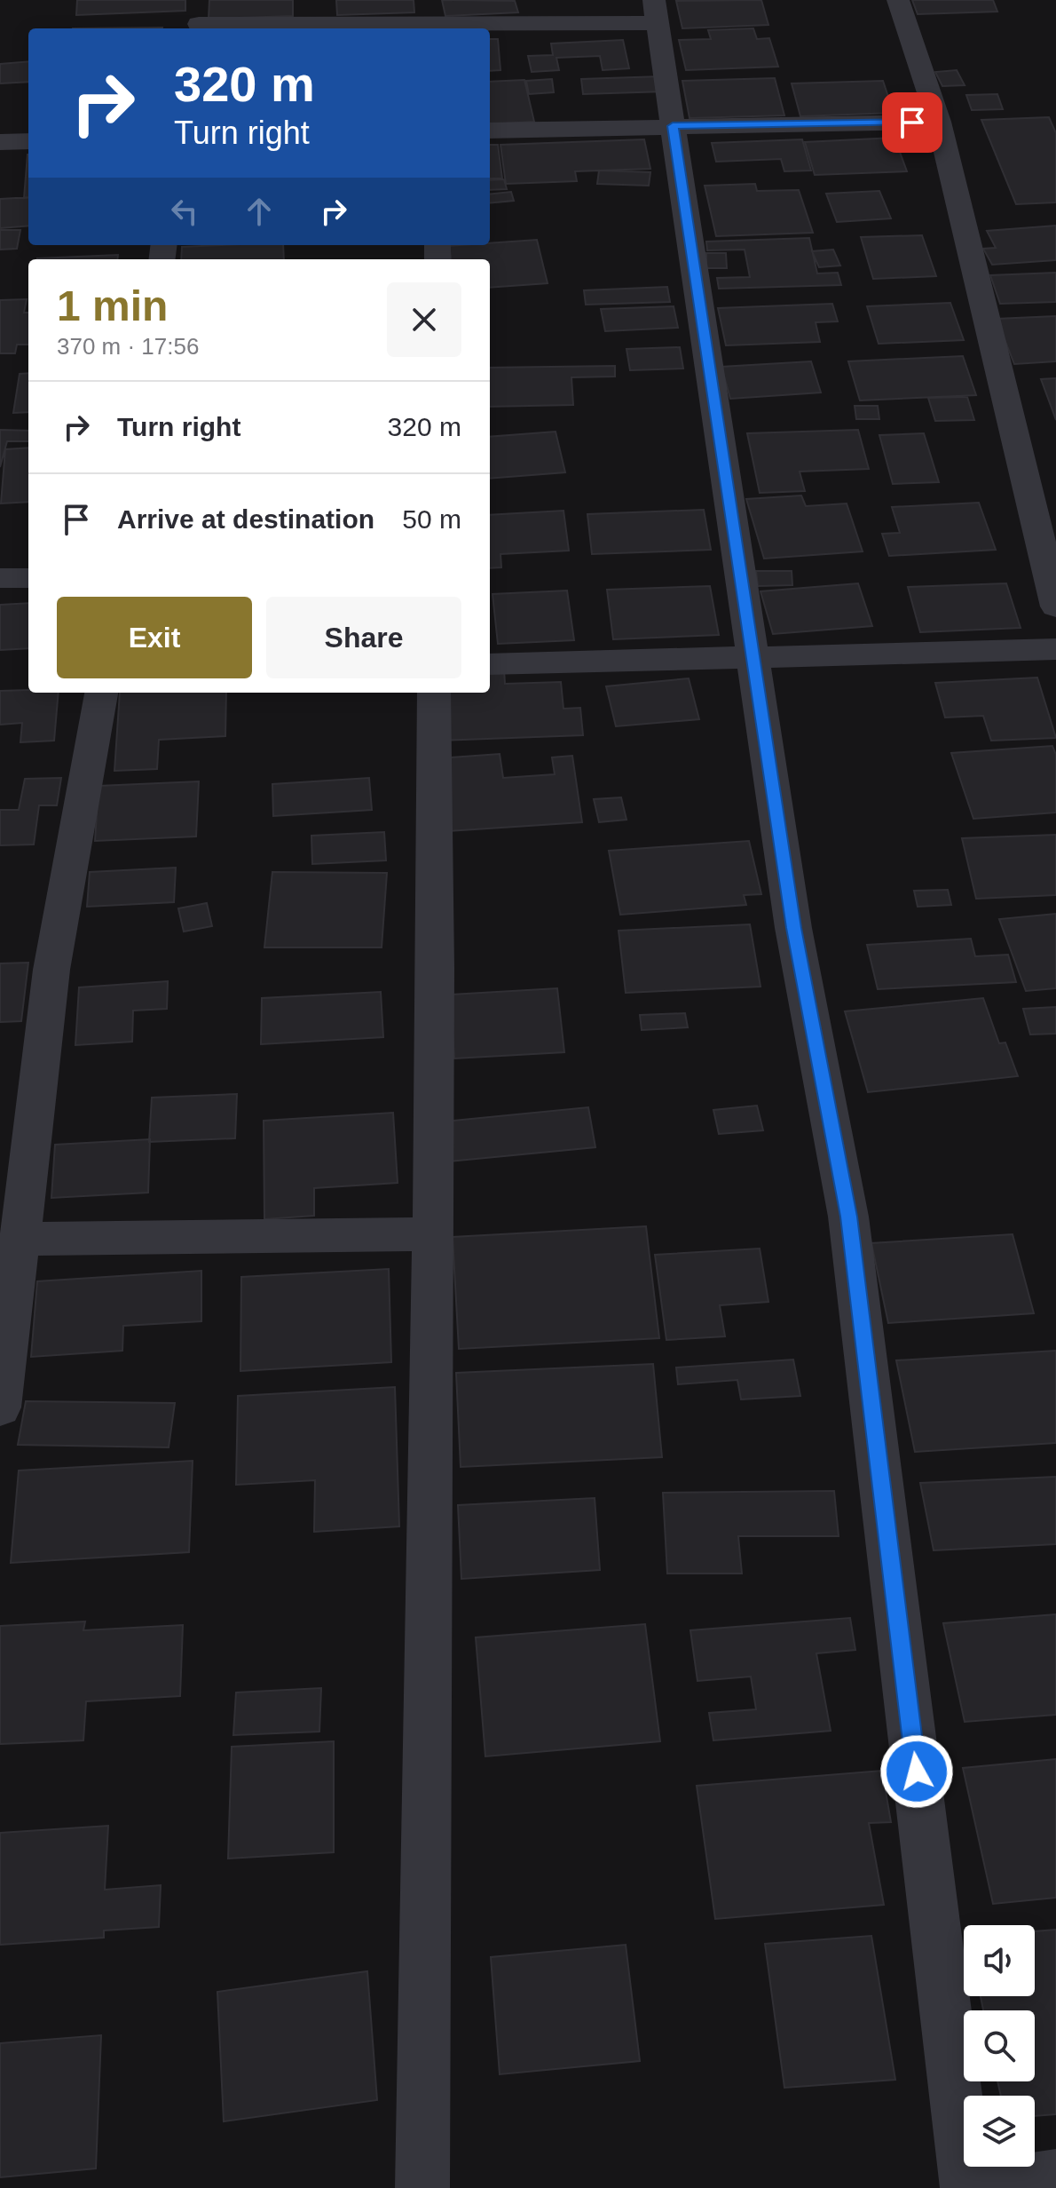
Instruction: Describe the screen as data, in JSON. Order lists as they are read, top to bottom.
{
  "page": {
    "turn": ["320 m", "Turn right"],
    "heading": ["1 min", "370 m · 17:56"],
    "list": [
      {
        "name": "Turn right",
        "value": "320 m"
      },
      {
        "name": "Arrive at destination",
        "value": "50 m"
      }
    ],
    "buttons": ["Exit", "Share"]
  }
}
